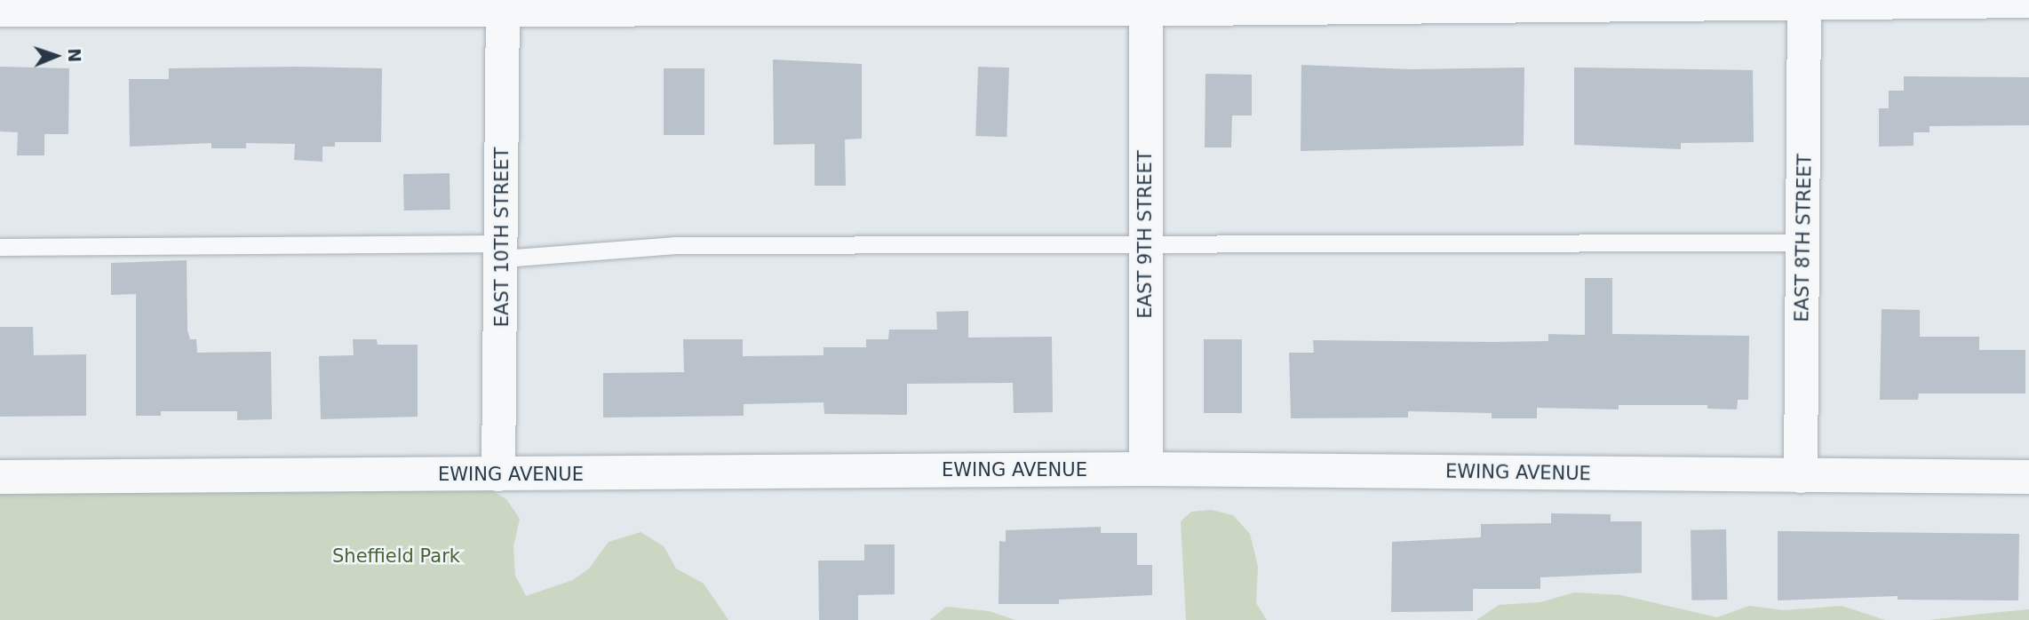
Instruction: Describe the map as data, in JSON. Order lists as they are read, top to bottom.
{
  "streets": {
    "street": [
      "EAST 9TH STREET",
      "EAST 10TH STREET",
      "EAST 8TH STREET",
      "EWING AVENUE"
    ]
  },
  "crossings": [
    ["EAST 9TH STREET", "EWING AVENUE"],
    ["EAST 10TH STREET", "EWING AVENUE"],
    ["EAST 8TH STREET", "EWING AVENUE"]
  ],
  "parks": ["Sheffield Park"],
  "north": "right"
}
